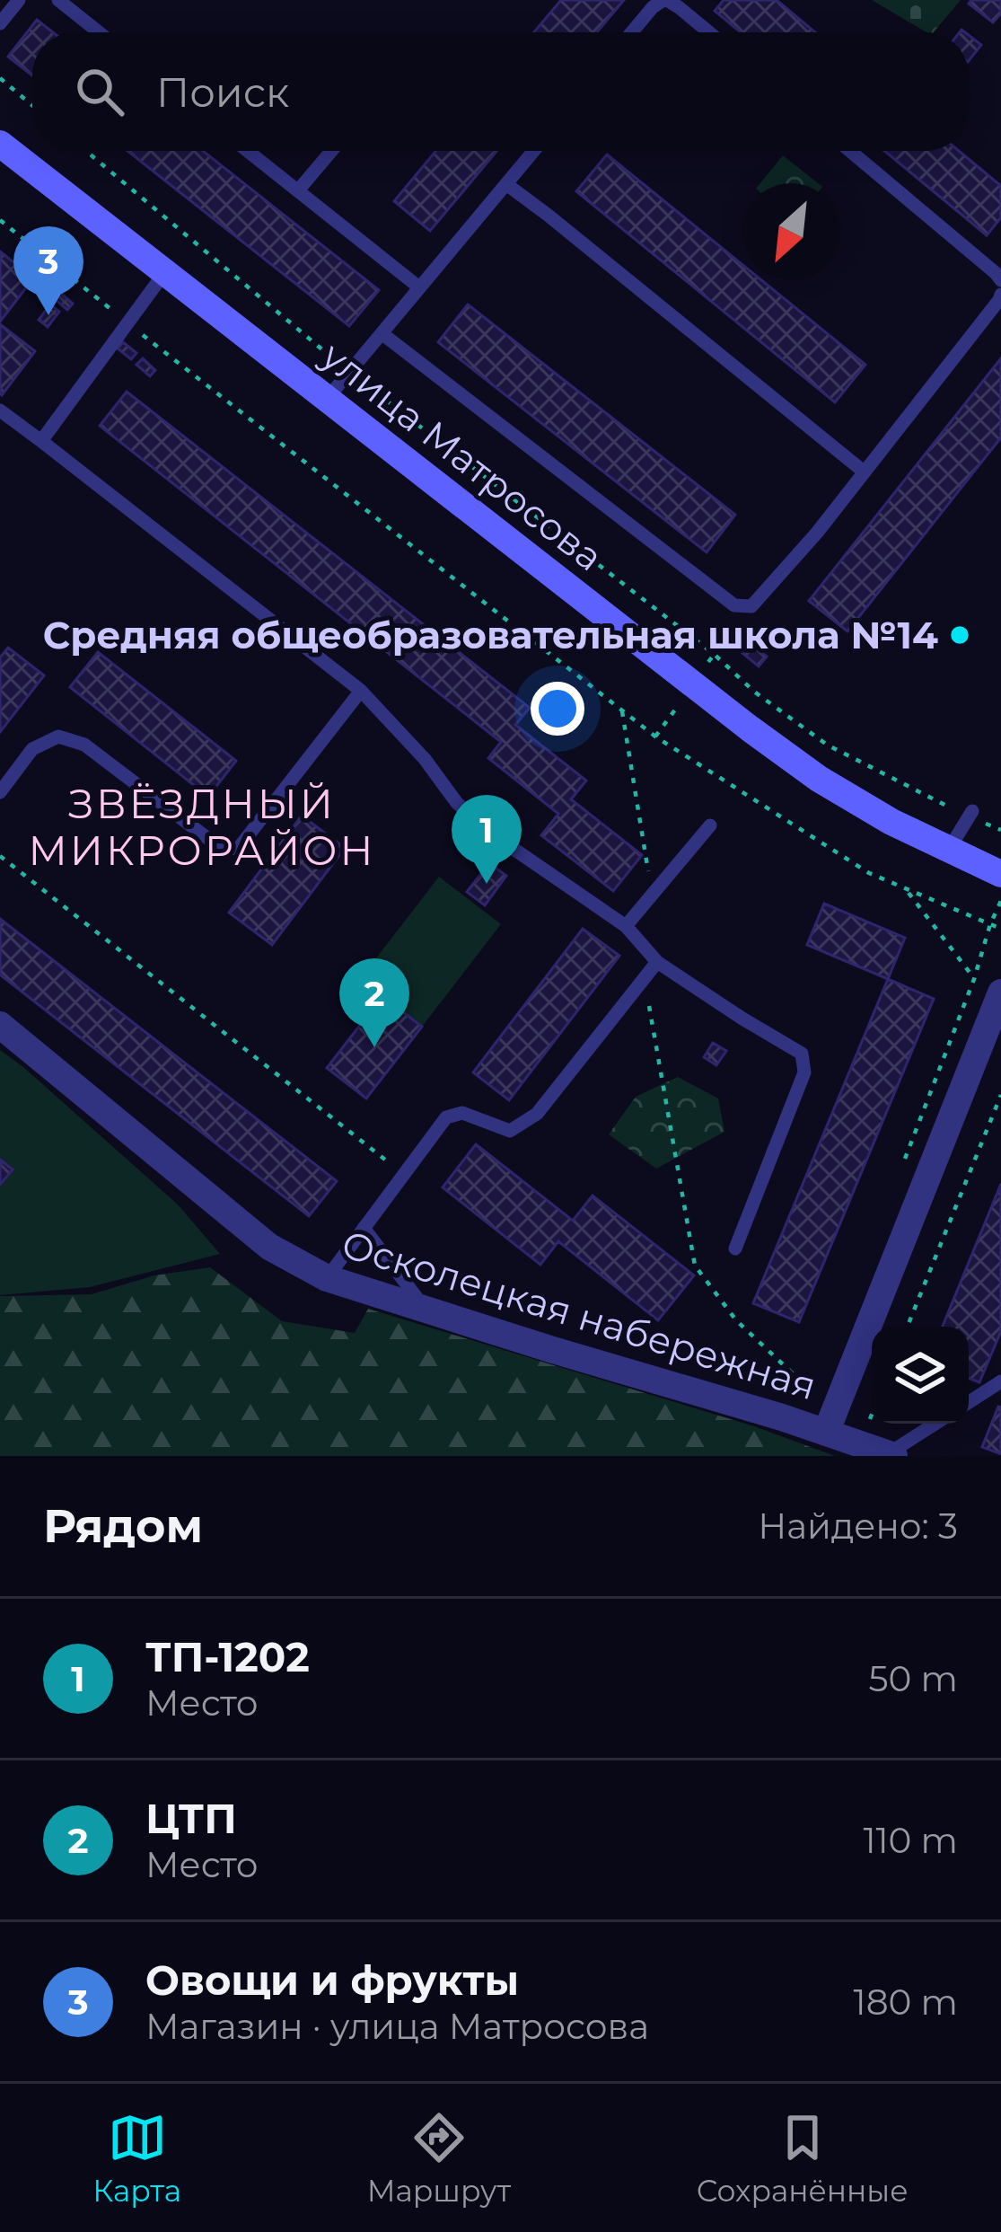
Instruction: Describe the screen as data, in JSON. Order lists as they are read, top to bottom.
{
  "streets": {
    "main road": ["улица Матросова"],
    "street": ["Осколецкая набережная"]
  },
  "districts": ["ЗВЁЗДНЫЙ МИКРОРАЙОН"],
  "places": ["Средняя общеобразовательная школа №14"],
  "north": "bottom left",
  "page": {
    "search": "Поиск",
    "pins": ["3", "1", "2"],
    "heading": ["Рядом", "Найдено: 3"],
    "list": [
      {
        "mark": "1",
        "name": "ТП-1202",
        "note": "Место",
        "value": "50 m"
      },
      {
        "mark": "2",
        "name": "ЦТП",
        "note": "Место",
        "value": "110 m"
      },
      {
        "mark": "3",
        "name": "Овощи и фрукты",
        "note": "Магазин · улица Матросова",
        "value": "180 m"
      }
    ],
    "nav": ["Карта", "Маршрут", "Сохранённые"]
  }
}
